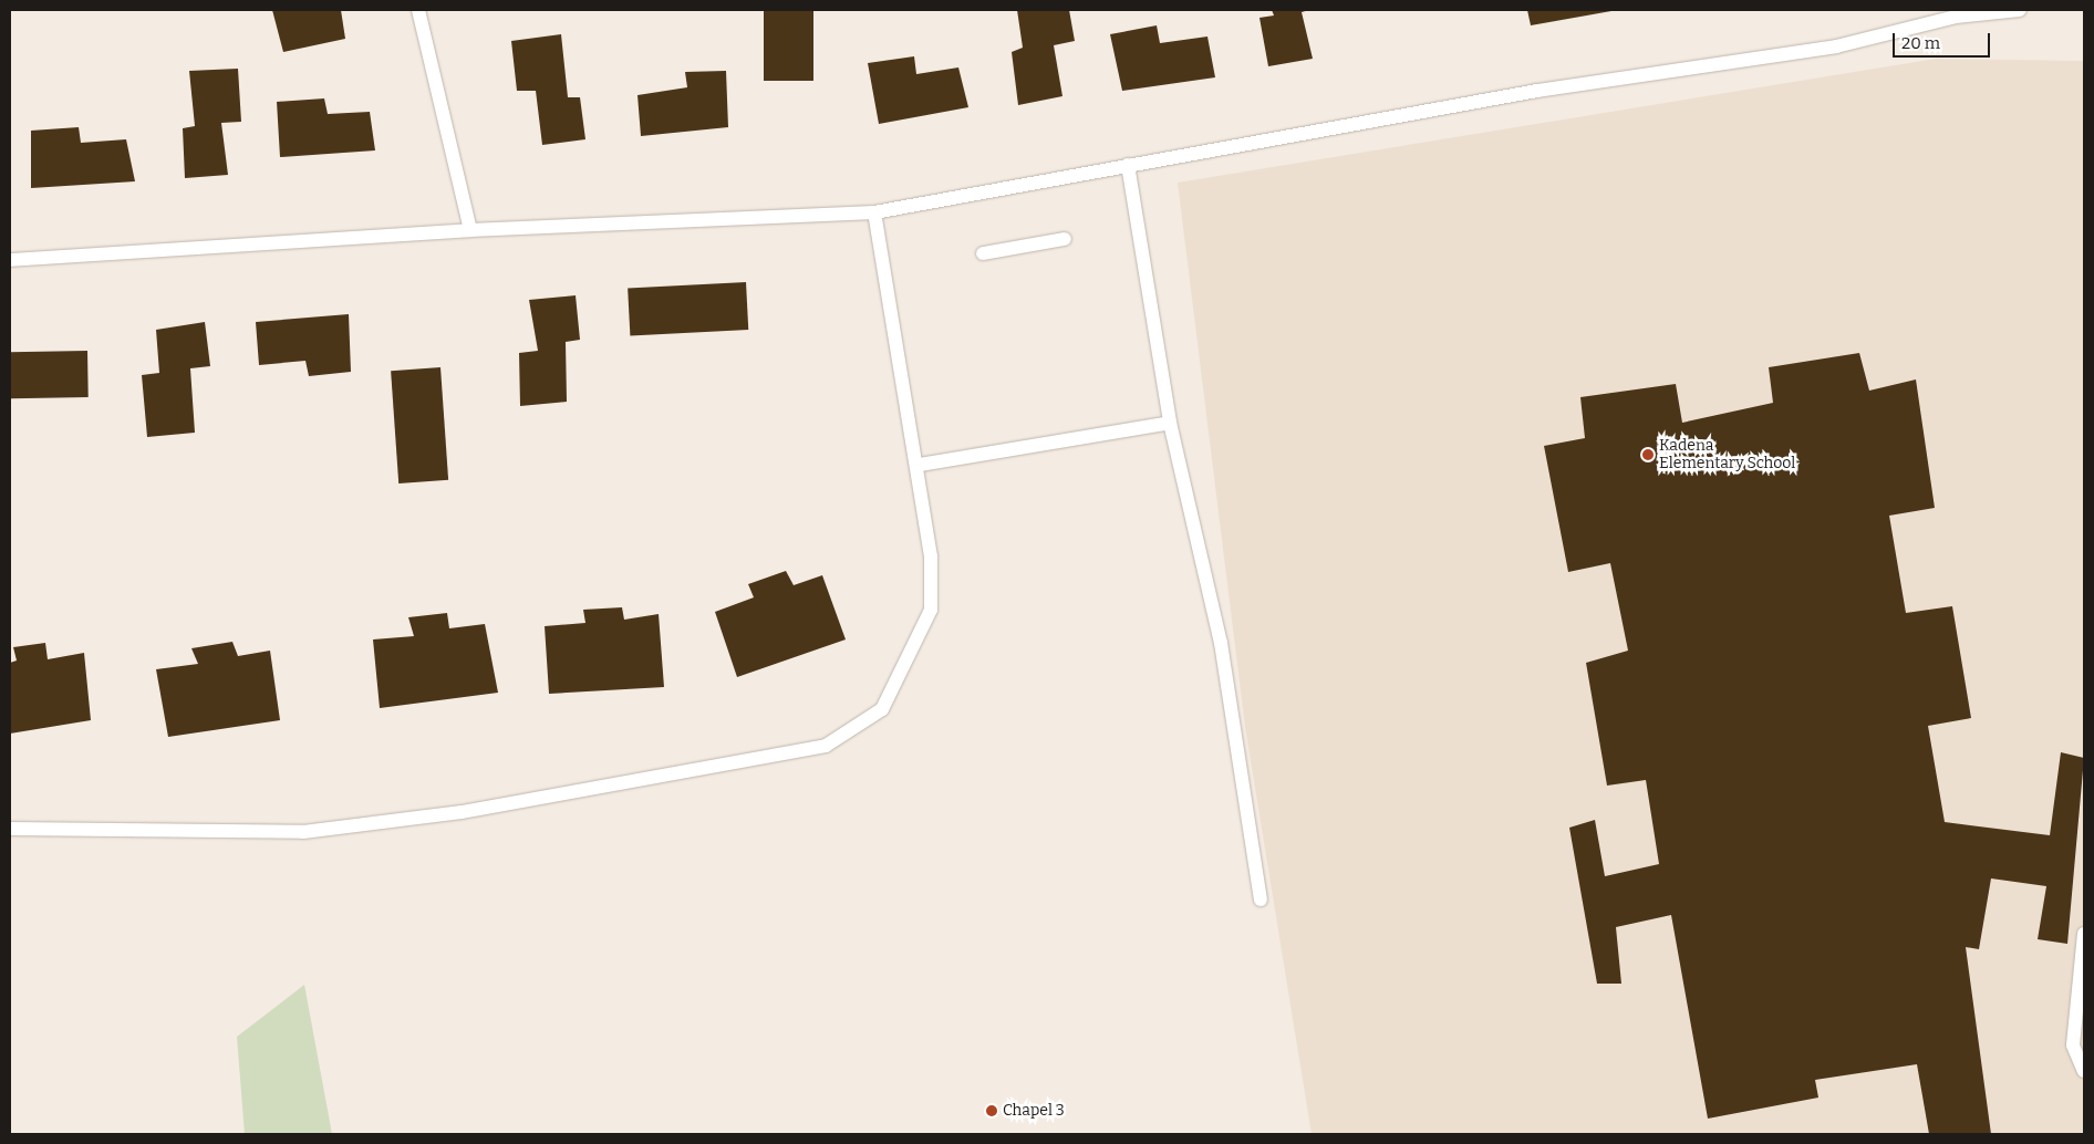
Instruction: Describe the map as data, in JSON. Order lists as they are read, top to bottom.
{
  "places": ["Kadena Elementary School", "Chapel 3"],
  "scale_bar": "20 m"
}
